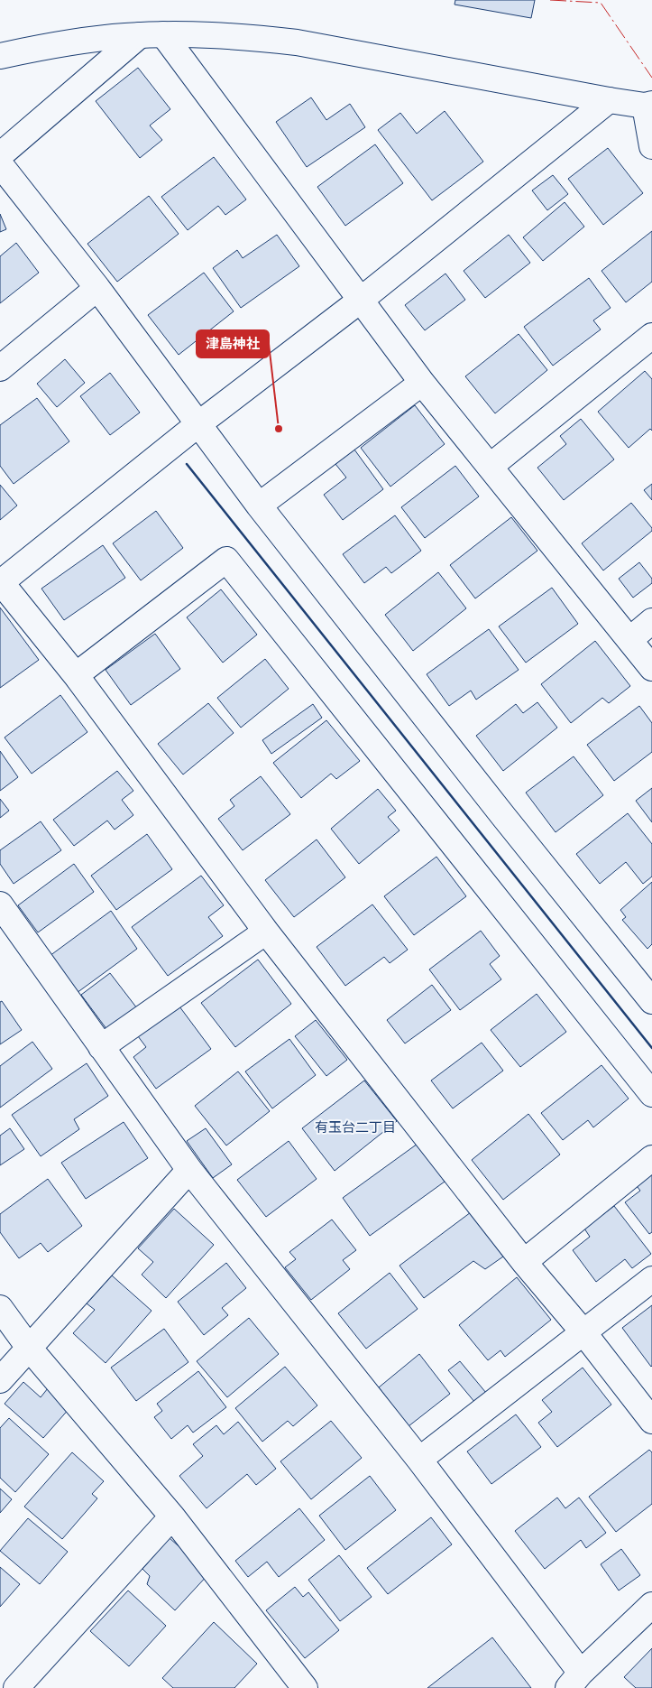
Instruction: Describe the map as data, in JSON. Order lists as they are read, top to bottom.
{
  "districts": ["有玉台二丁目"],
  "places": ["津島神社"]
}
